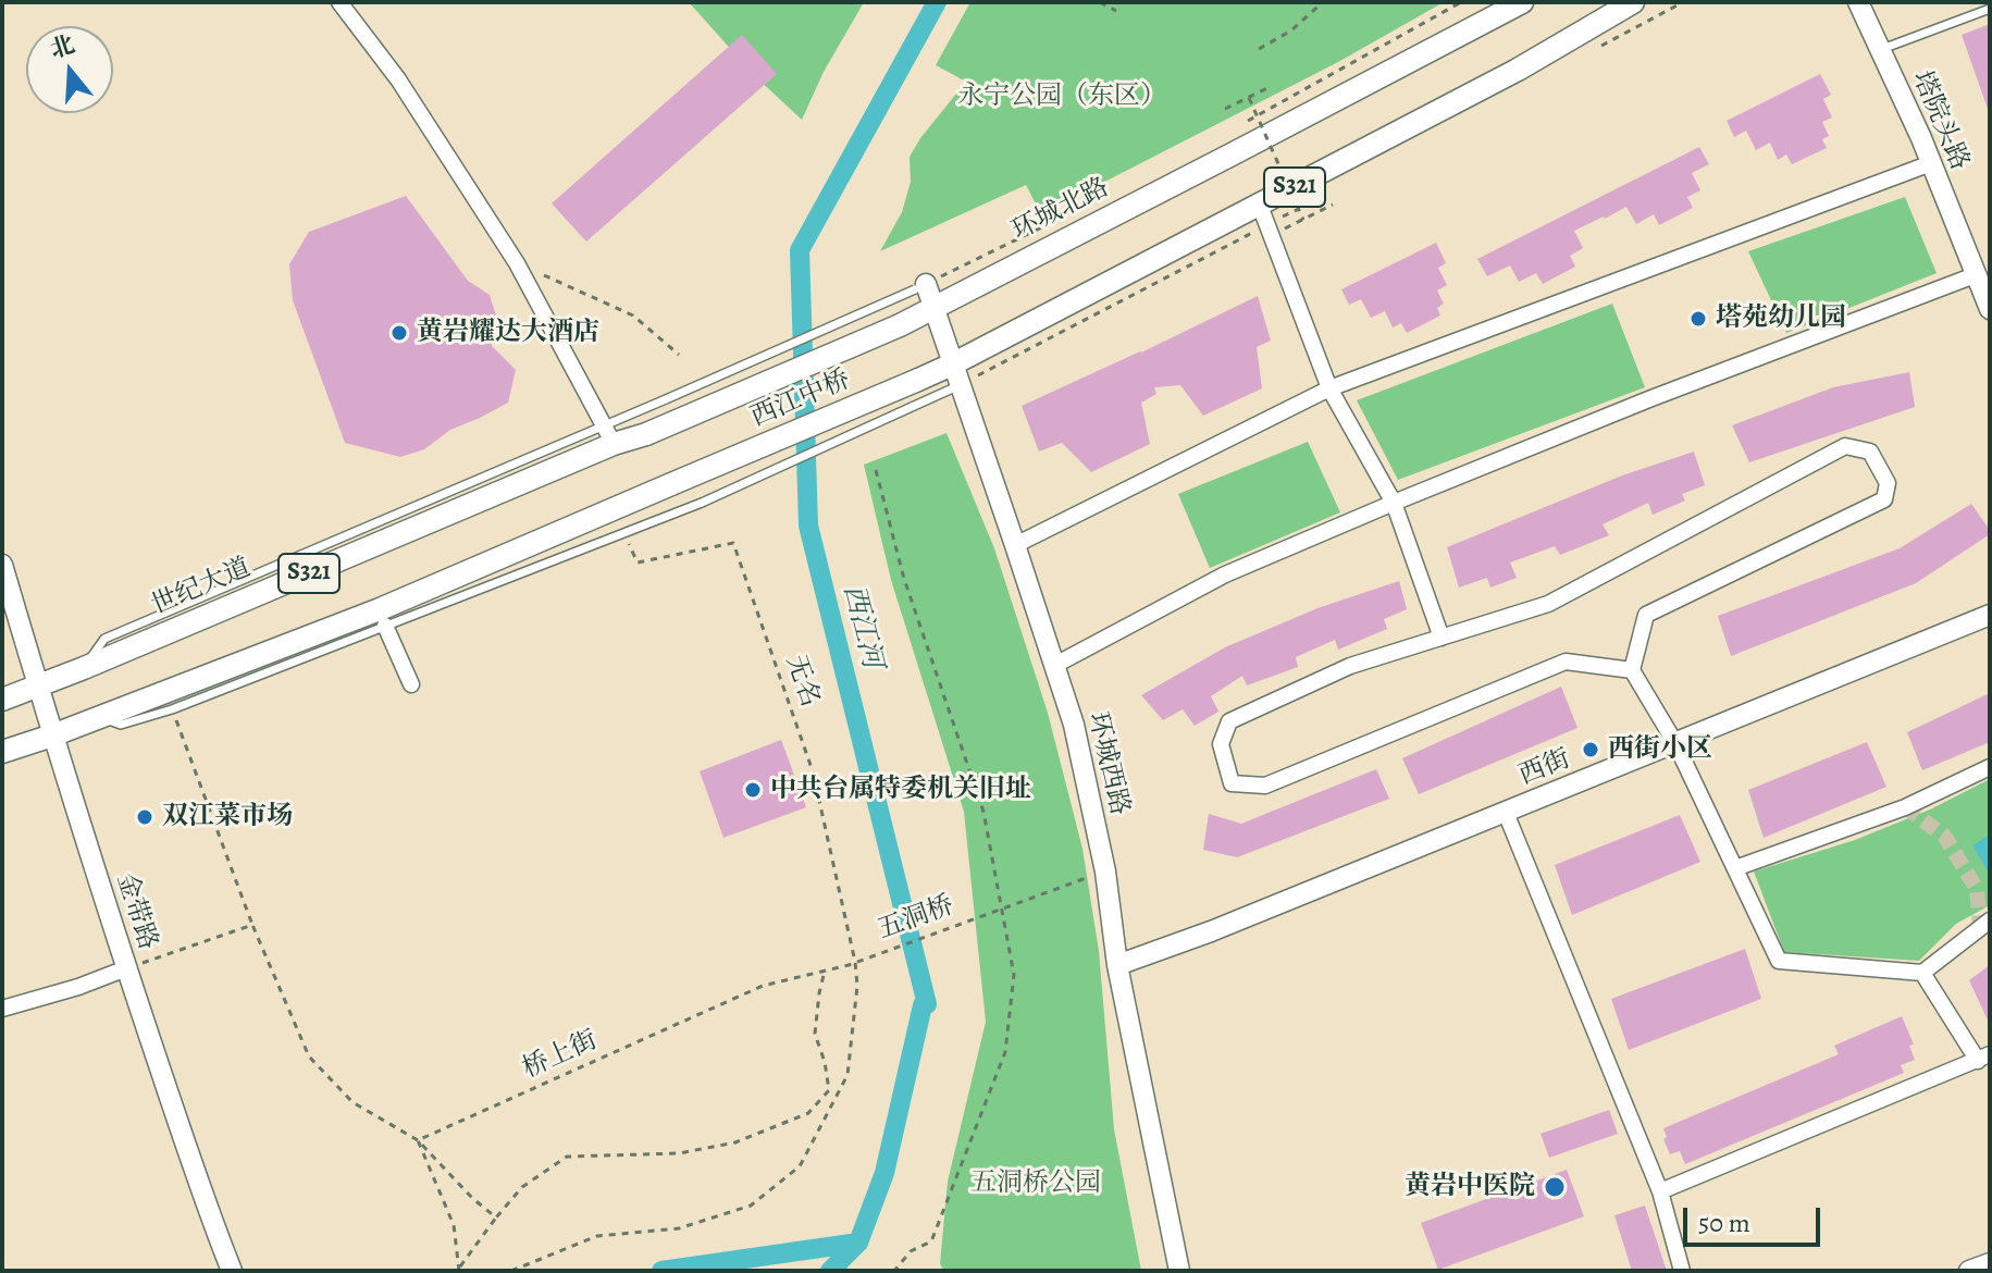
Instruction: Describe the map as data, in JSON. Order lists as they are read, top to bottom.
{
  "streets": {
    "main road": [
      "塔院头路",
      "S321",
      "环城北路",
      "西江中桥",
      "世纪大道",
      "环城西路",
      "西街",
      "金带路"
    ],
    "path": ["无名", "五洞桥", "桥上街"]
  },
  "crossings": [
    ["S321", "西江中桥"],
    ["S321", "环城西路"],
    ["S321", "金带路"],
    ["环城北路", "世纪大道"],
    ["环城北路", "环城西路"],
    ["西江中桥", "环城西路"],
    ["世纪大道", "金带路"],
    ["无名", "五洞桥"],
    ["环城西路", "西街"],
    ["五洞桥", "桥上街"]
  ],
  "water": ["西江河"],
  "parks": ["永宁公园（东区）", "五洞桥公园"],
  "places": [
    "塔苑幼儿园",
    "黄岩耀达大酒店",
    "西街小区",
    "中共台属特委机关旧址",
    "双江菜市场",
    "黄岩中医院"
  ],
  "scale_bar": "50 m",
  "north": "top"
}
